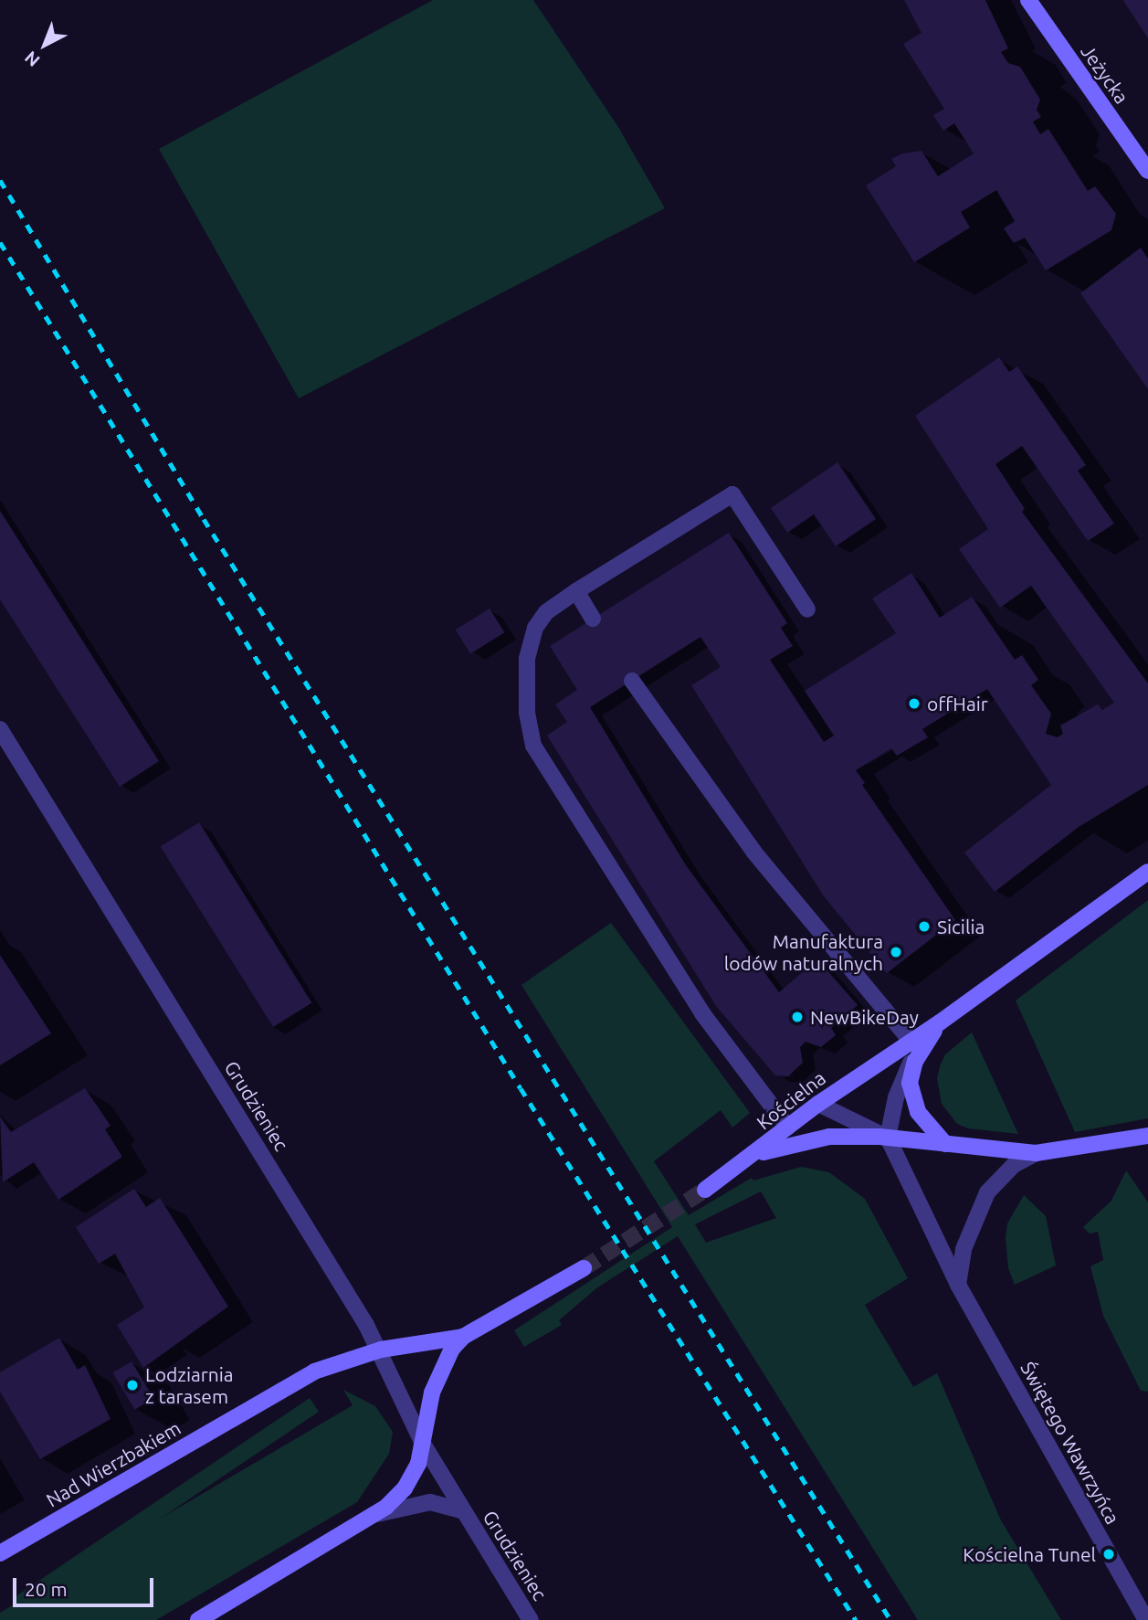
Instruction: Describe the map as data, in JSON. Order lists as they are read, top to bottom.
{
  "streets": {
    "street": [
      "Jeżycka",
      "Kościelna",
      "Grudzieniec",
      "Świętego Wawrzyńca",
      "Nad Wierzbakiem"
    ]
  },
  "crossings": [
    ["Kościelna", "Świętego Wawrzyńca"],
    ["Grudzieniec", "Nad Wierzbakiem"]
  ],
  "places": [
    "offHair",
    "Sicilia",
    "Manufaktura lodów naturalnych",
    "NewBikeDay",
    "Lodziarnia z tarasem",
    "Kościelna Tunel"
  ],
  "scale_bar": "20 m",
  "north": "bottom left"
}
